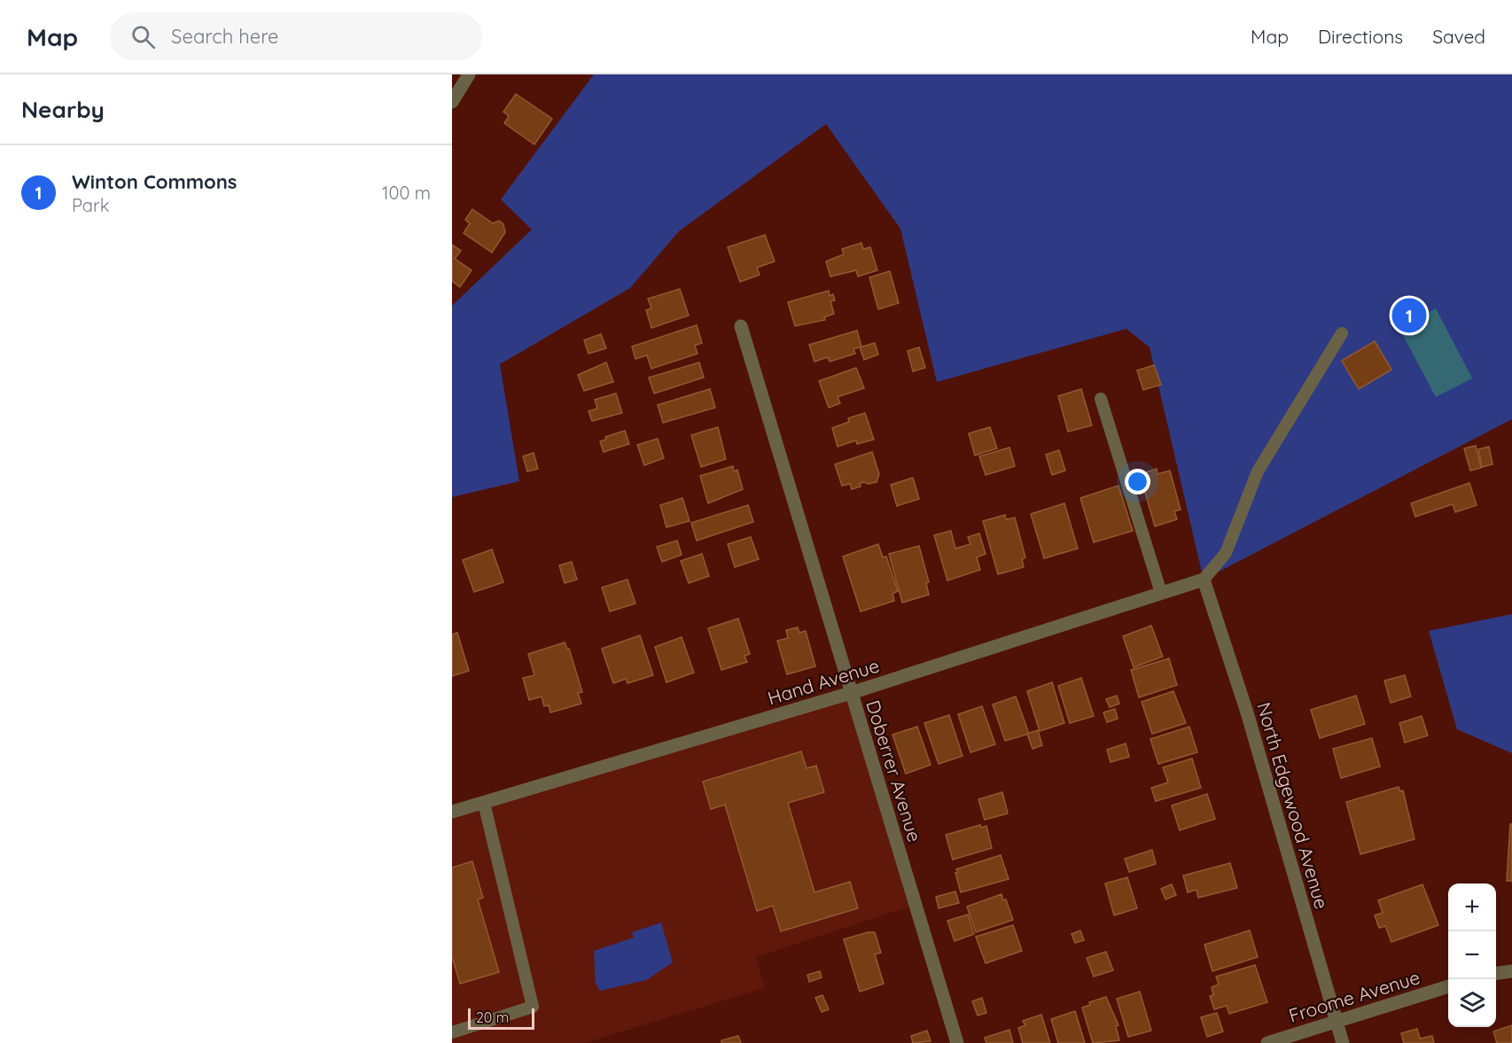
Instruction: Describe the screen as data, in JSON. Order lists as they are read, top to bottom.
{
  "streets": {
    "street": [
      "Hand Avenue",
      "Doberrer Avenue",
      "North Edgewood Avenue",
      "Froome Avenue"
    ]
  },
  "crossings": [
    ["Hand Avenue", "Doberrer Avenue"],
    ["Hand Avenue", "North Edgewood Avenue"],
    ["North Edgewood Avenue", "Froome Avenue"]
  ],
  "scale_bar": "20 m",
  "page": {
    "header": "Map",
    "search": "Search here",
    "nav": ["Map", "Directions", "Saved"],
    "heading": "Nearby",
    "list": [
      {
        "mark": "1",
        "name": "Winton Commons",
        "note": "Park",
        "value": "100 m"
      }
    ],
    "pins": "1",
    "map_buttons": ["+", "−"],
    "scale": "20 m"
  }
}
